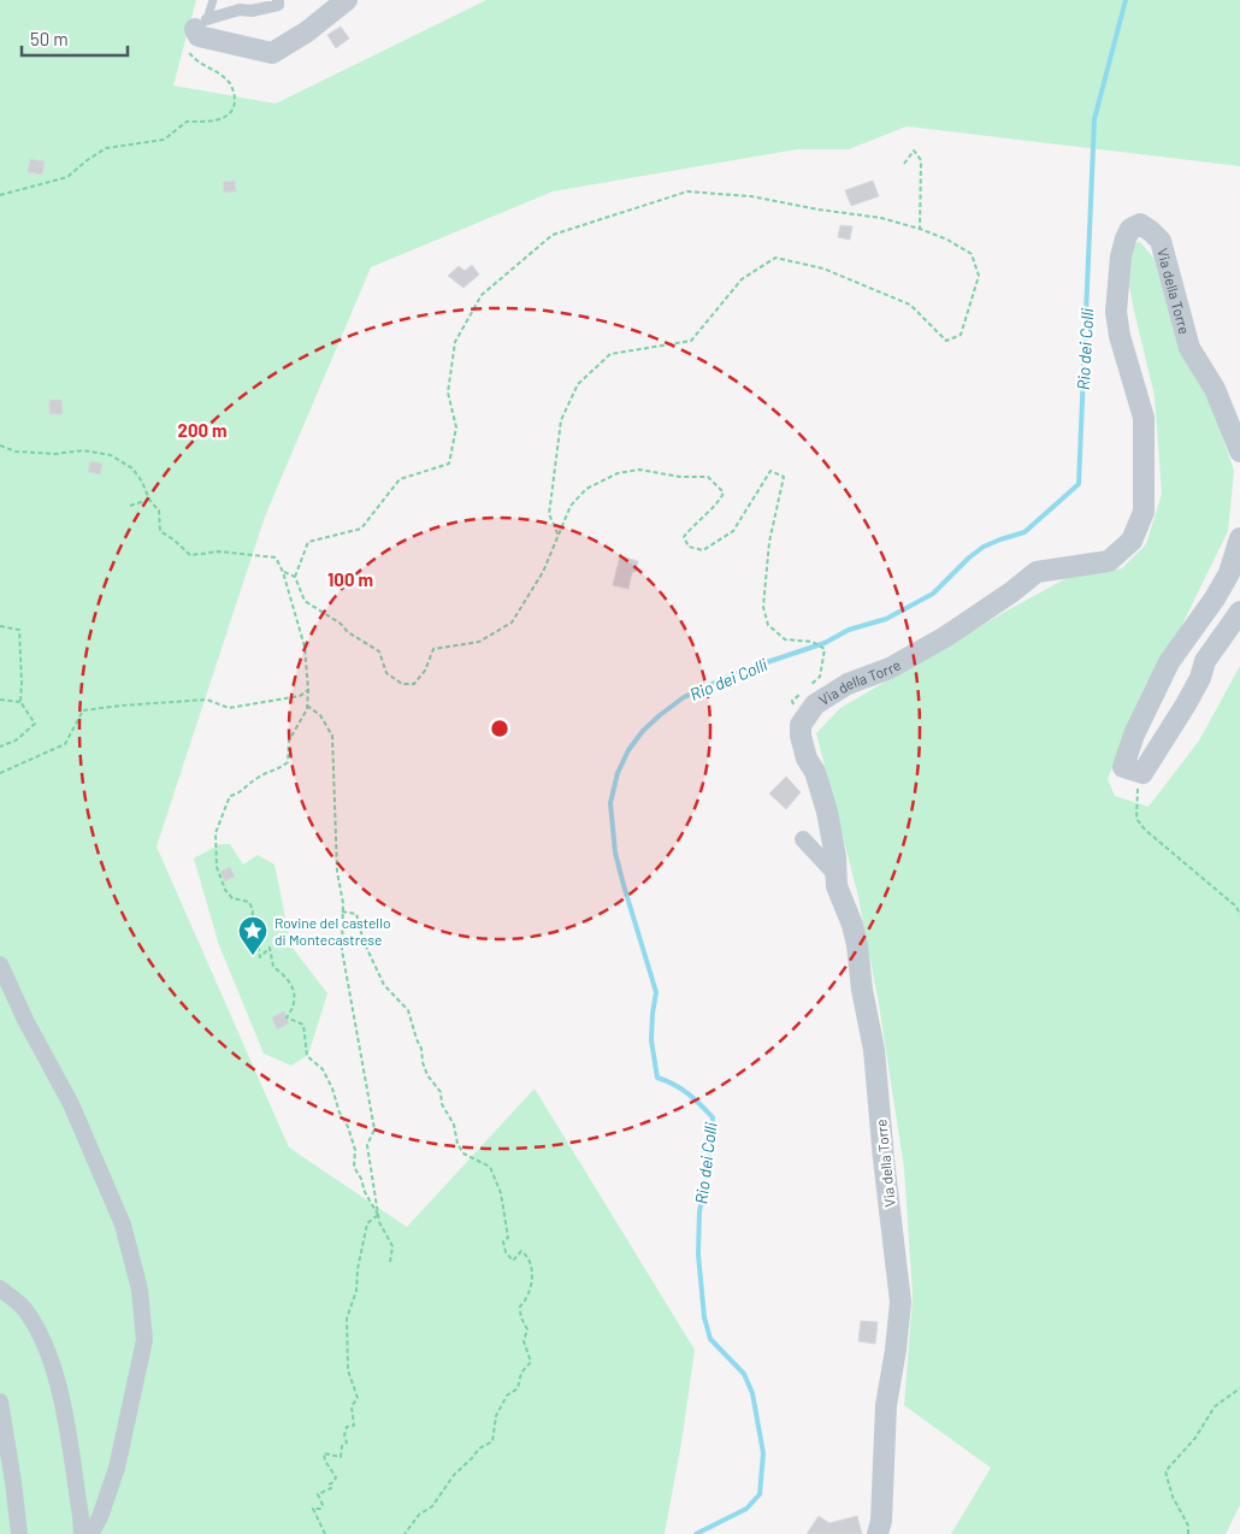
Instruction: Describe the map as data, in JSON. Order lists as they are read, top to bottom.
{
  "streets": {
    "street": ["Via della Torre"]
  },
  "water": ["Rio dei Colli"],
  "places": {
    "place": ["Rovine del castello di Montecastrese"]
  },
  "scale_bar": "50 m",
  "rings": ["200 m", "100 m"]
}
